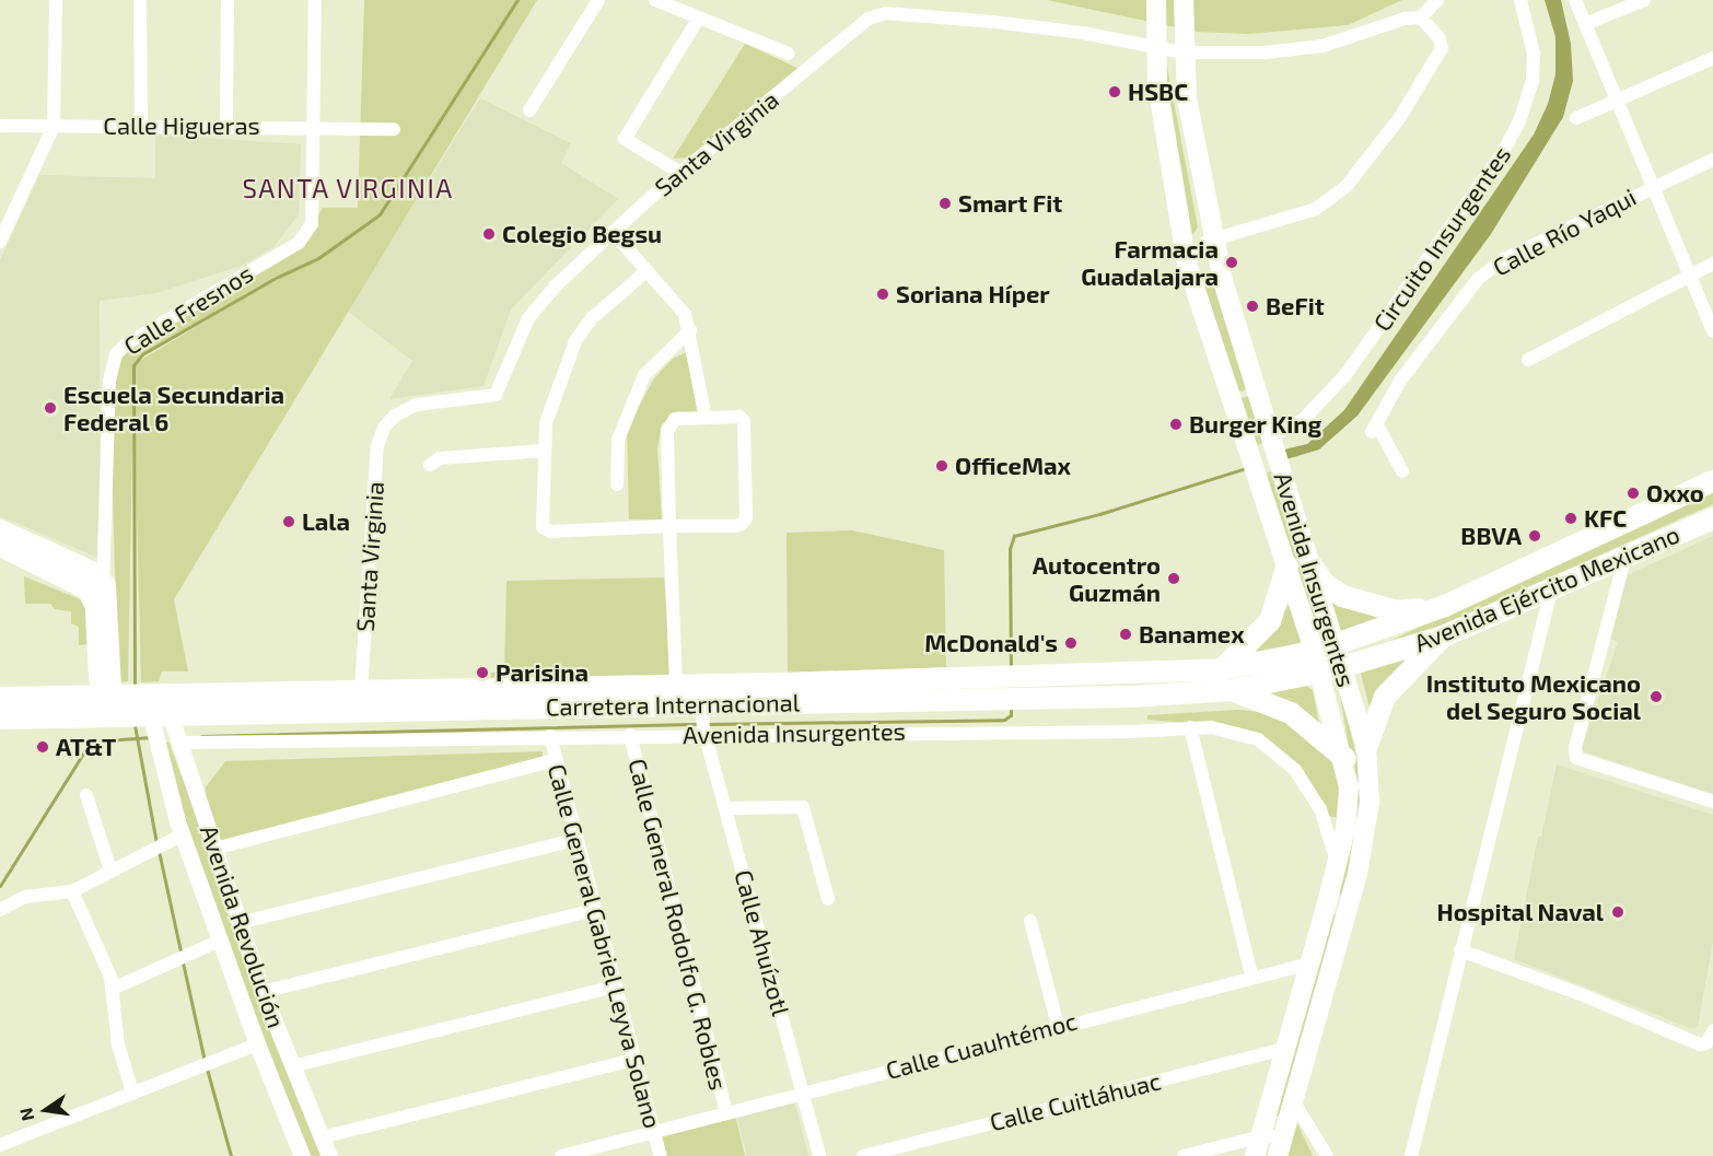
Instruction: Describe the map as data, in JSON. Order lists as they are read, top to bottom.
{
  "streets": {
    "main road": ["Avenida Insurgentes", "Avenida Ejército Mexicano", "Carretera Internacional"],
    "street": [
      "Calle Higueras",
      "Santa Virginia",
      "Calle Río Yaqui",
      "Circuito Insurgentes",
      "Calle Fresnos",
      "Calle General Rodolfo G. Robles",
      "Avenida Revolución",
      "Calle Ahuízotl",
      "Calle General Gabriel Leyva Solano",
      "Calle Cuauhtémoc",
      "Calle Cuitláhuac"
    ]
  },
  "crossings": [
    ["Calle Higueras", "Calle Fresnos"],
    ["Santa Virginia", "Avenida Insurgentes"],
    ["Santa Virginia", "Carretera Internacional"],
    ["Circuito Insurgentes", "Avenida Insurgentes"],
    ["Avenida Insurgentes", "Avenida Ejército Mexicano"],
    ["Avenida Insurgentes", "Carretera Internacional"],
    ["Avenida Insurgentes", "Calle General Rodolfo G. Robles"],
    ["Avenida Insurgentes", "Avenida Revolución"],
    ["Avenida Insurgentes", "Calle Ahuízotl"],
    ["Avenida Insurgentes", "Calle General Gabriel Leyva Solano"],
    ["Avenida Insurgentes", "Calle Cuauhtémoc"],
    ["Avenida Insurgentes", "Calle Cuitláhuac"],
    ["Avenida Ejército Mexicano", "Carretera Internacional"],
    ["Carretera Internacional", "Avenida Revolución"],
    ["Carretera Internacional", "Calle Ahuízotl"],
    ["Calle General Rodolfo G. Robles", "Calle Cuauhtémoc"],
    ["Calle Ahuízotl", "Calle Cuauhtémoc"],
    ["Calle General Gabriel Leyva Solano", "Calle Cuauhtémoc"]
  ],
  "districts": ["SANTA VIRGINIA"],
  "places": [
    "HSBC",
    "Smart Fit",
    "Colegio Begsu",
    "Farmacia Guadalajara",
    "Soriana Híper",
    "BeFit",
    "Escuela Secundaria Federal 6",
    "Burger King",
    "OfficeMax",
    "Oxxo",
    "KFC",
    "Lala",
    "BBVA",
    "Autocentro Guzmán",
    "Banamex",
    "McDonald's",
    "Parisina",
    "Instituto Mexicano del Seguro Social",
    "AT&T",
    "Hospital Naval"
  ],
  "north": "left"
}
